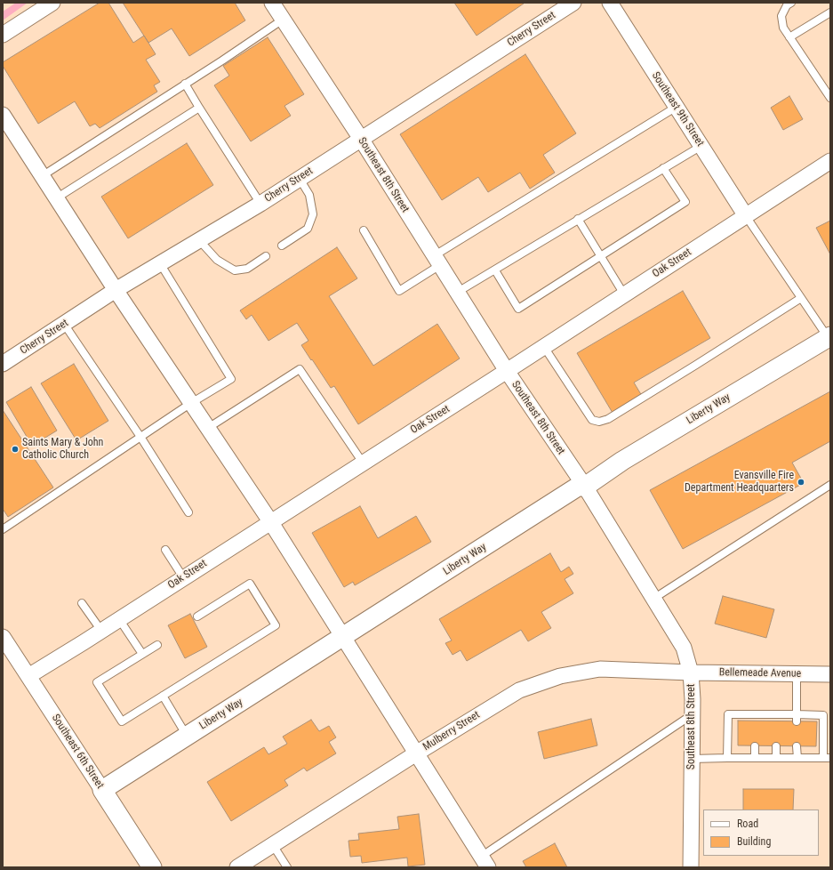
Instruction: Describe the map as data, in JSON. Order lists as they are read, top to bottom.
{
  "streets": {
    "street": [
      "Cherry Street",
      "Southeast 9th Street",
      "Southeast 8th Street",
      "Oak Street",
      "Liberty Way",
      "Bellemeade Avenue",
      "Mulberry Street",
      "Southeast 6th Street"
    ]
  },
  "crossings": [
    ["Cherry Street", "Southeast 8th Street"],
    ["Southeast 9th Street", "Oak Street"],
    ["Southeast 8th Street", "Oak Street"],
    ["Southeast 8th Street", "Liberty Way"],
    ["Southeast 8th Street", "Bellemeade Avenue"],
    ["Southeast 8th Street", "Mulberry Street"],
    ["Oak Street", "Southeast 6th Street"],
    ["Liberty Way", "Southeast 6th Street"],
    ["Bellemeade Avenue", "Mulberry Street"]
  ],
  "places": ["Saints Mary & John Catholic Church", "Evansville Fire Department Headquarters"],
  "legend": ["Road", "Building"]
}
